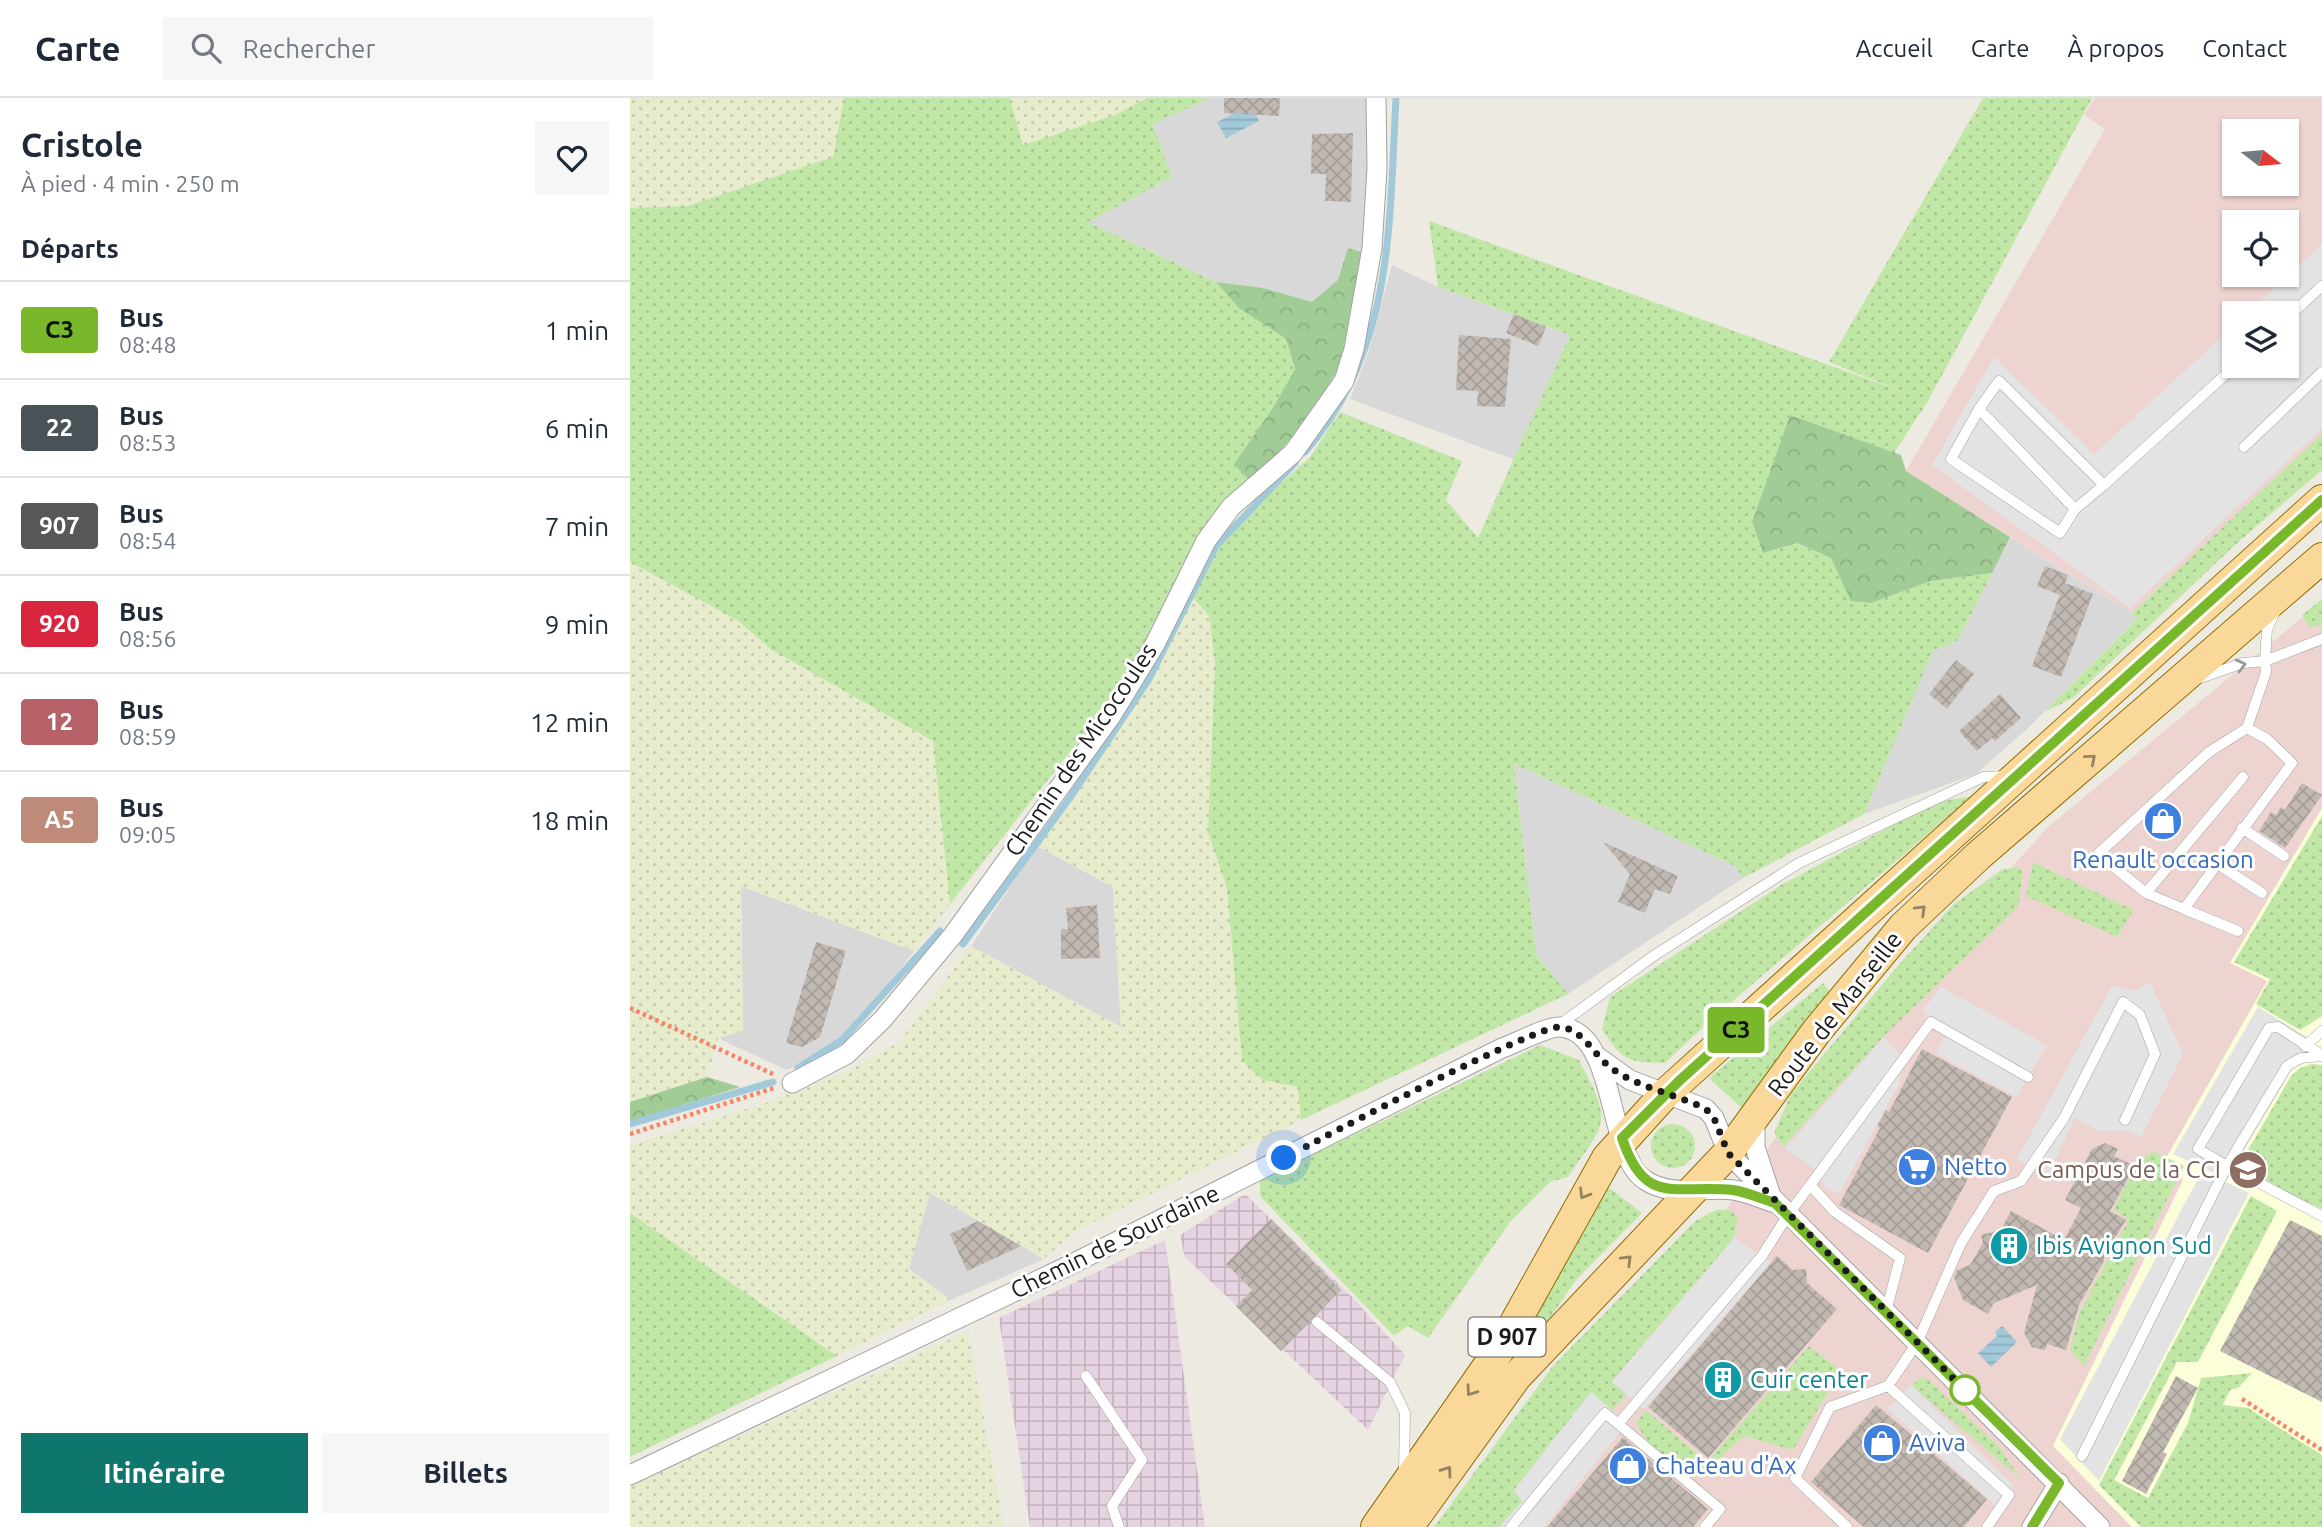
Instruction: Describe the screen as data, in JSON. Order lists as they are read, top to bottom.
{
  "streets": {
    "main road": ["Route de Marseille", "D 907"],
    "street": ["Chemin des Micocoules", "Chemin de Sourdaine"]
  },
  "places": {
    "shop": ["Renault occasion", "Aviva", "Chateau d'Ax"],
    "supermarket": ["Netto"],
    "school or university": ["Campus de la CCI"],
    "building": ["Ibis Avignon Sud", "Cuir center"]
  },
  "lines": ["bus line C3"],
  "north": "right",
  "page": {
    "header": "Carte",
    "search": "Rechercher",
    "nav": [
      "Accueil",
      "Carte",
      "À propos",
      "Contact"
    ],
    "heading": [
      ["Cristole", "À pied · 4 min · 250 m"],
      "Départs"
    ],
    "on_map": "C3",
    "list": [
      {
        "mark": "C3",
        "name": "Bus",
        "note": "08:48",
        "value": "1 min"
      },
      {
        "mark": "22",
        "name": "Bus",
        "note": "08:53",
        "value": "6 min"
      },
      {
        "mark": "907",
        "name": "Bus",
        "note": "08:54",
        "value": "7 min"
      },
      {
        "mark": "920",
        "name": "Bus",
        "note": "08:56",
        "value": "9 min"
      },
      {
        "mark": "12",
        "name": "Bus",
        "note": "08:59",
        "value": "12 min"
      },
      {
        "mark": "A5",
        "name": "Bus",
        "note": "09:05",
        "value": "18 min"
      }
    ],
    "buttons": ["Itinéraire", "Billets"]
  }
}
